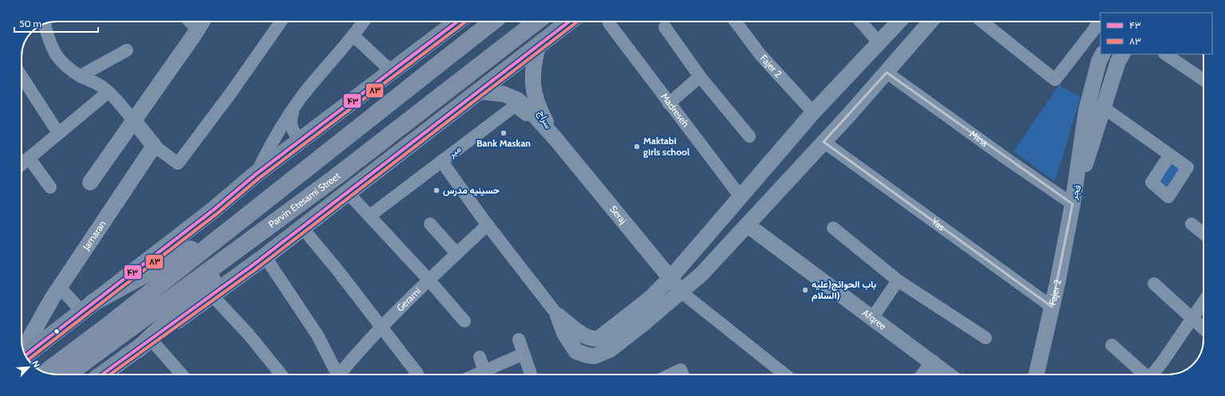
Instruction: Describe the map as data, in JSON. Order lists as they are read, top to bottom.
{
  "streets": {
    "main road": ["Parvin Etesami Street"],
    "street": [
      "Fajer 2",
      "Madreseh",
      "سراج",
      "Mina",
      "میر",
      "فجر",
      "Seraj",
      "Yas",
      "Jamaran",
      "Gerami",
      "Afqree"
    ]
  },
  "crossings": [
    ["Fajer 2", "Mina"],
    ["Fajer 2", "فجر"],
    ["Fajer 2", "Yas"],
    ["سراج", "میر"],
    ["سراج", "Seraj"],
    ["Mina", "فجر"]
  ],
  "places": [
    "Bank Maskan",
    "Maktabi girls school",
    "حسینیه مدرس",
    "باب الحوائج(علیه السلام)"
  ],
  "lines": ["transit line ۴۳", "transit line ۸۳"],
  "legend": ["۴۳", "۸۳"],
  "scale_bar": "50 m",
  "north": "top right"
}
